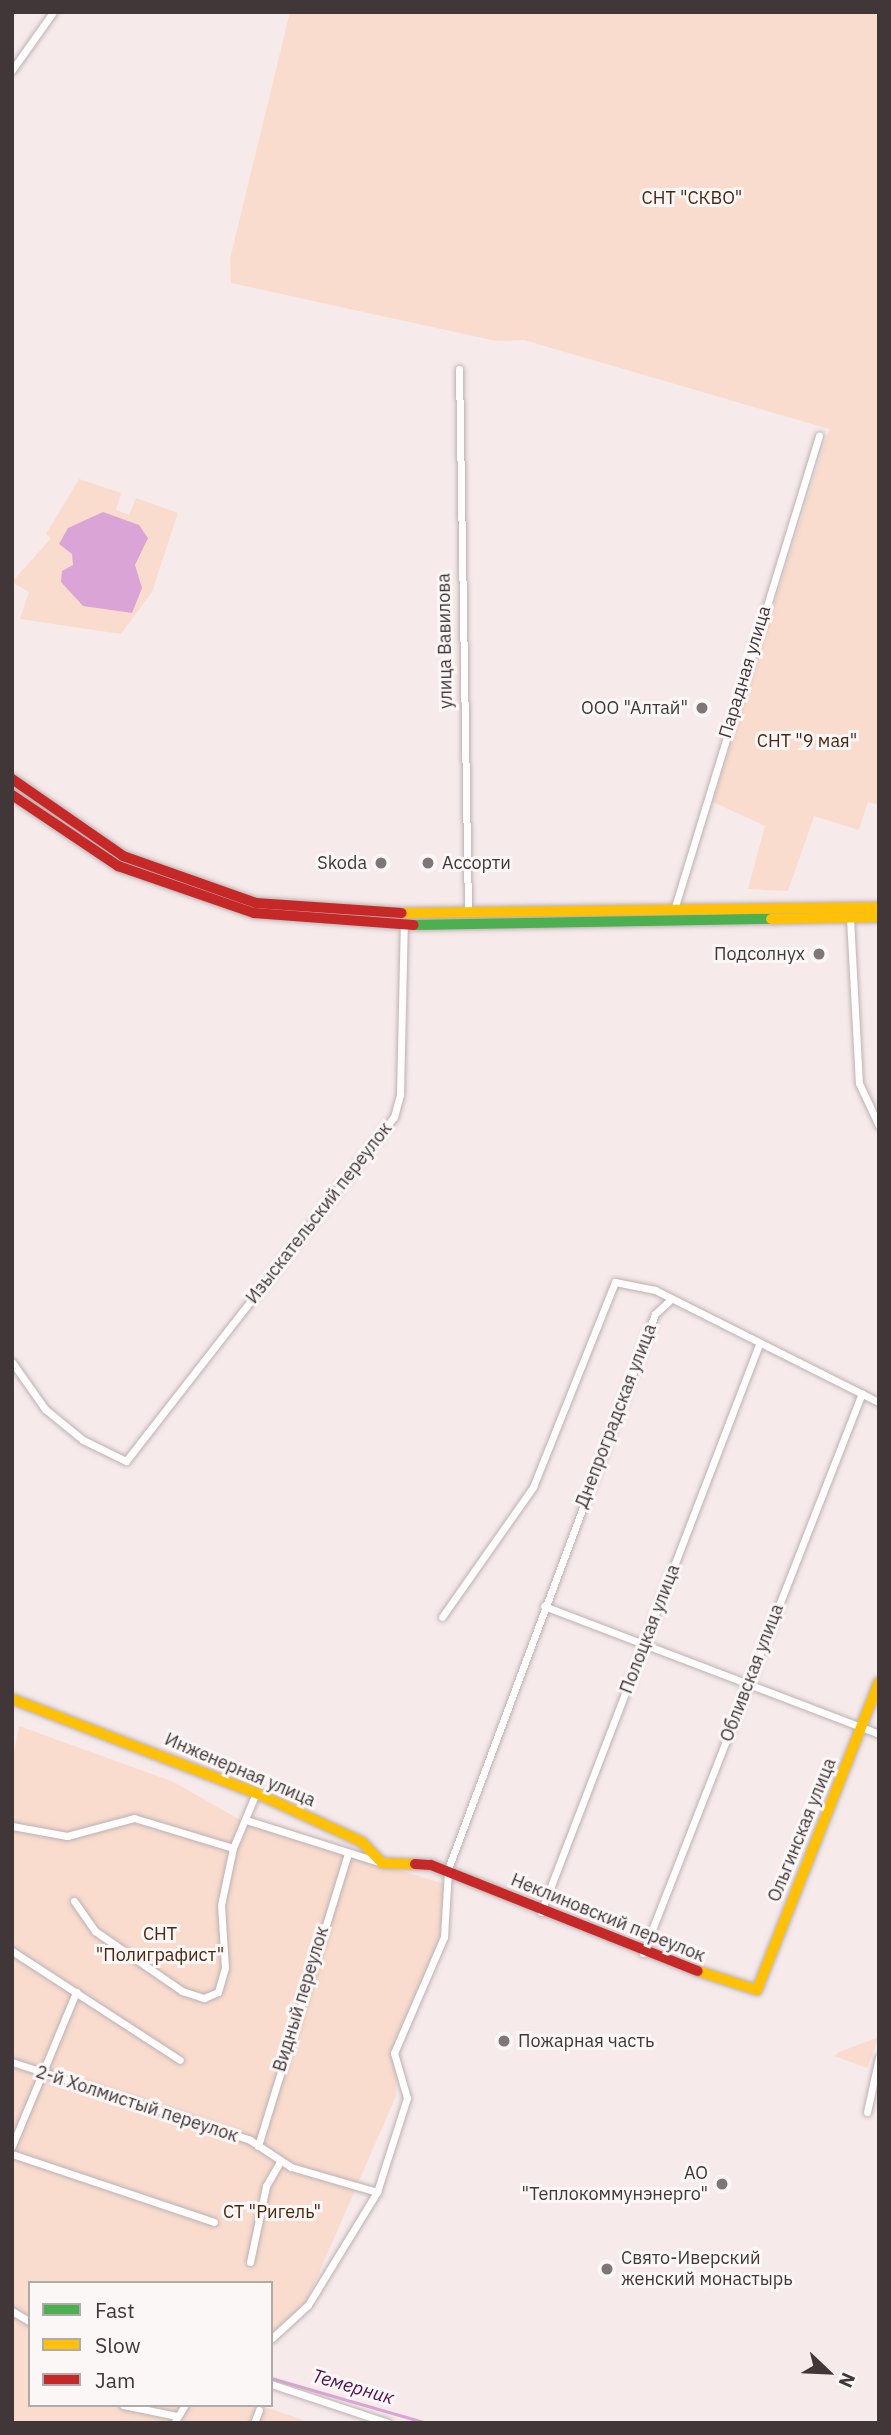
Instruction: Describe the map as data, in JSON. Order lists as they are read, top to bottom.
{
  "streets": {
    "main road": ["Инженерная улица", "Ольгинская улица", "Неклиновский переулок"],
    "street": [
      "улица Вавилова",
      "Парадная улица",
      "Изыскательский переулок",
      "Днепроградская улица",
      "Полоцкая улица",
      "Обливская улица",
      "Видный переулок",
      "2-й Холмистый переулок"
    ]
  },
  "crossings": [
    ["Днепроградская улица", "Неклиновский переулок"],
    ["Днепроградская улица", "2-й Холмистый переулок"],
    ["Полоцкая улица", "Неклиновский переулок"],
    ["Обливская улица", "Неклиновский переулок"],
    ["Ольгинская улица", "Неклиновский переулок"],
    ["Видный переулок", "2-й Холмистый переулок"]
  ],
  "water": ["Темерник"],
  "parks": [
    "СНТ \"СКВО\"",
    "СНТ \"9 мая\"",
    "СНТ \"Полиграфист\"",
    "СТ \"Ригель\""
  ],
  "places": [
    "ООО \"Алтай\"",
    "Skoda",
    "Ассорти",
    "Подсолнух",
    "Пожарная часть",
    "АО \"Теплокоммунэнерго\"",
    "Свято-Иверский женский монастырь"
  ],
  "legend": ["Fast", "Slow", "Jam"],
  "north": "bottom right"
}
